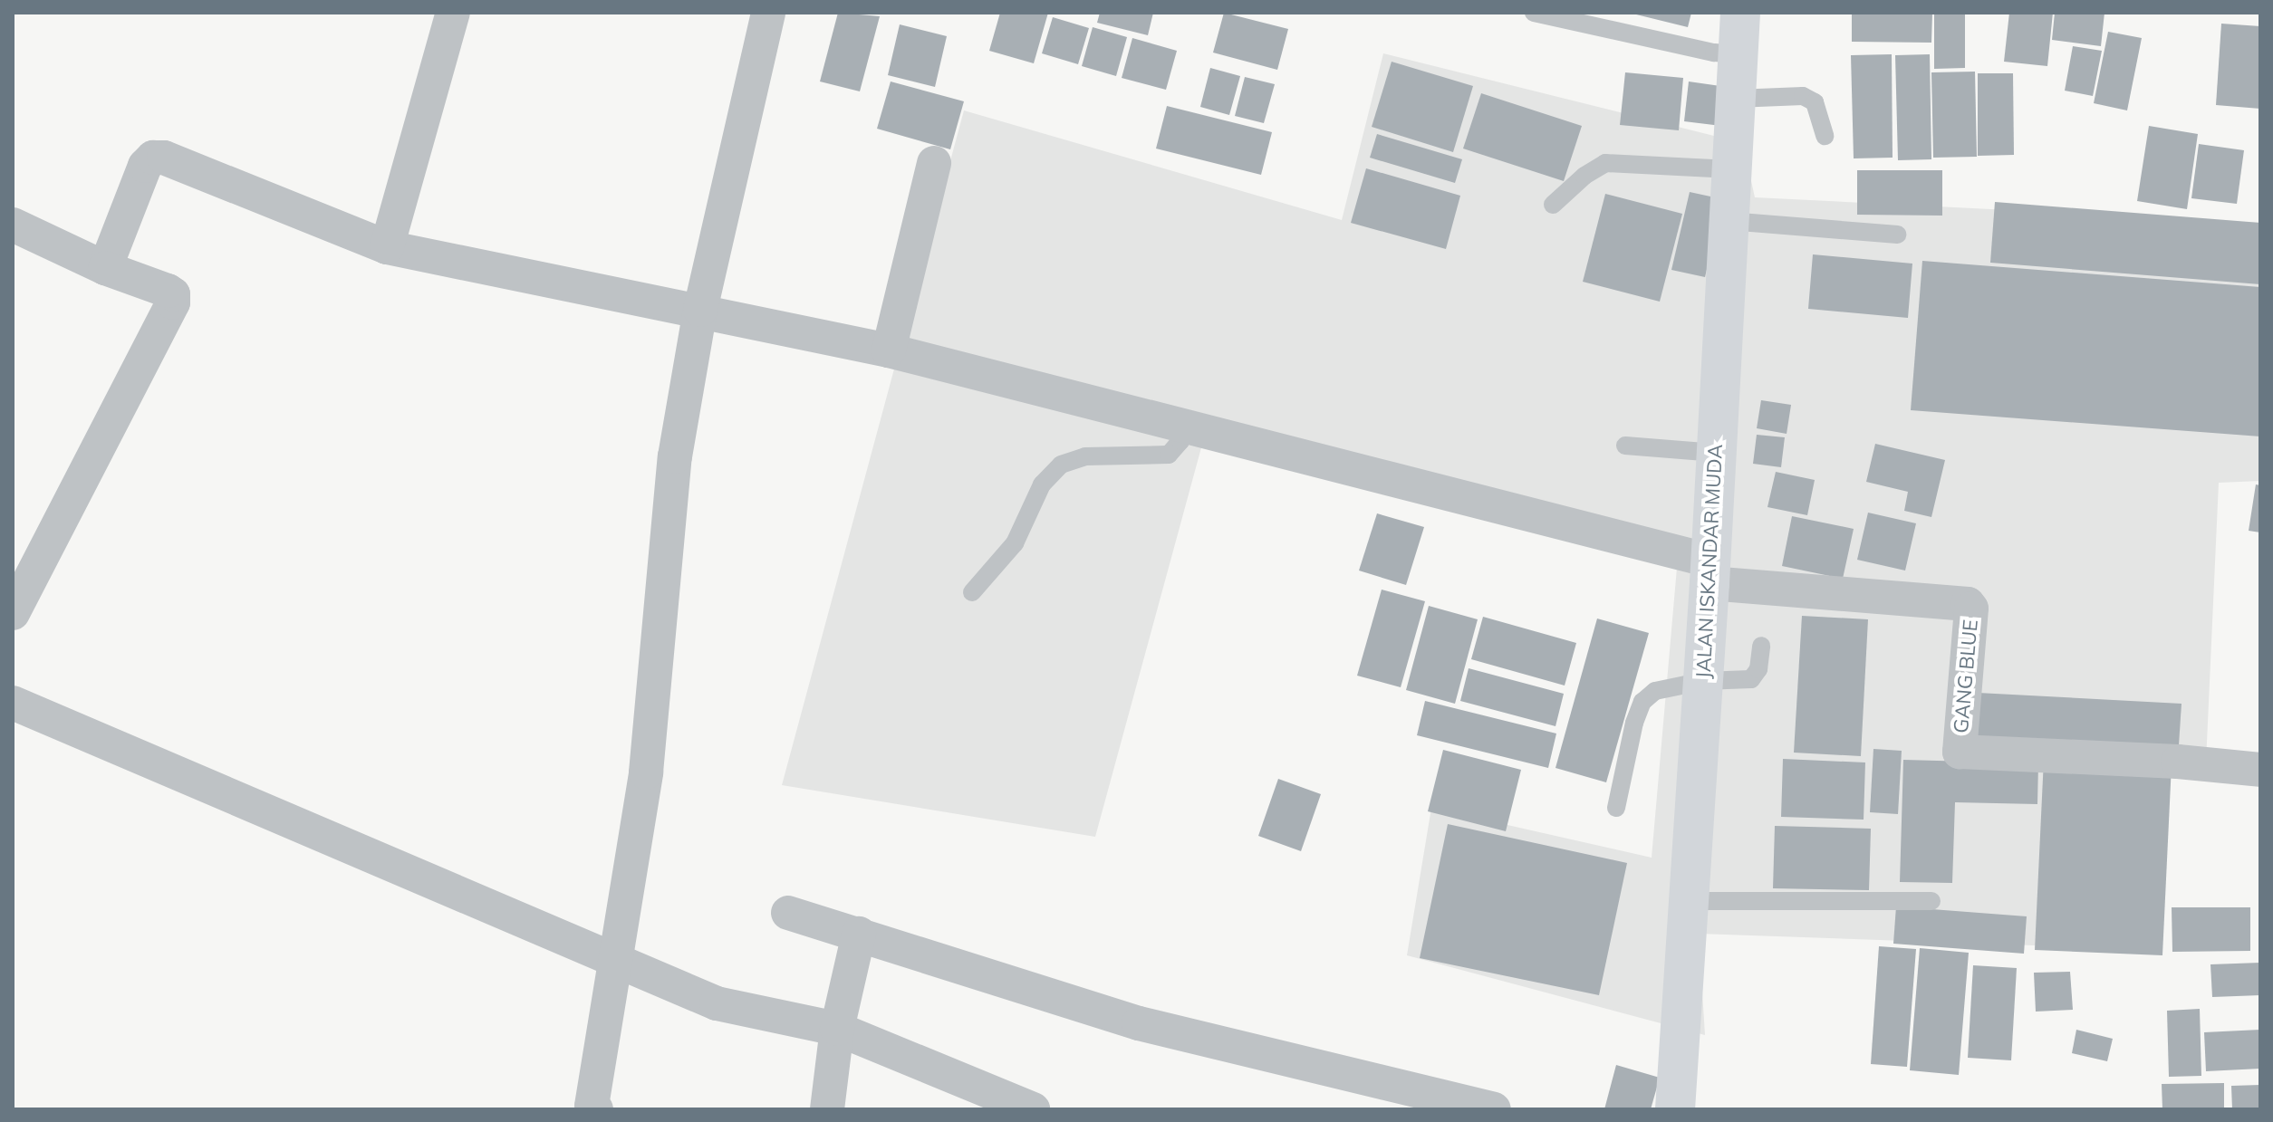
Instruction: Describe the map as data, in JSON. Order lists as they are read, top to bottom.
{
  "streets": {
    "street": ["JALAN ISKANDAR MUDA", "GANG BLUE"]
  },
  "crossings": [
    ["JALAN ISKANDAR MUDA", "GANG BLUE"]
  ]
}
